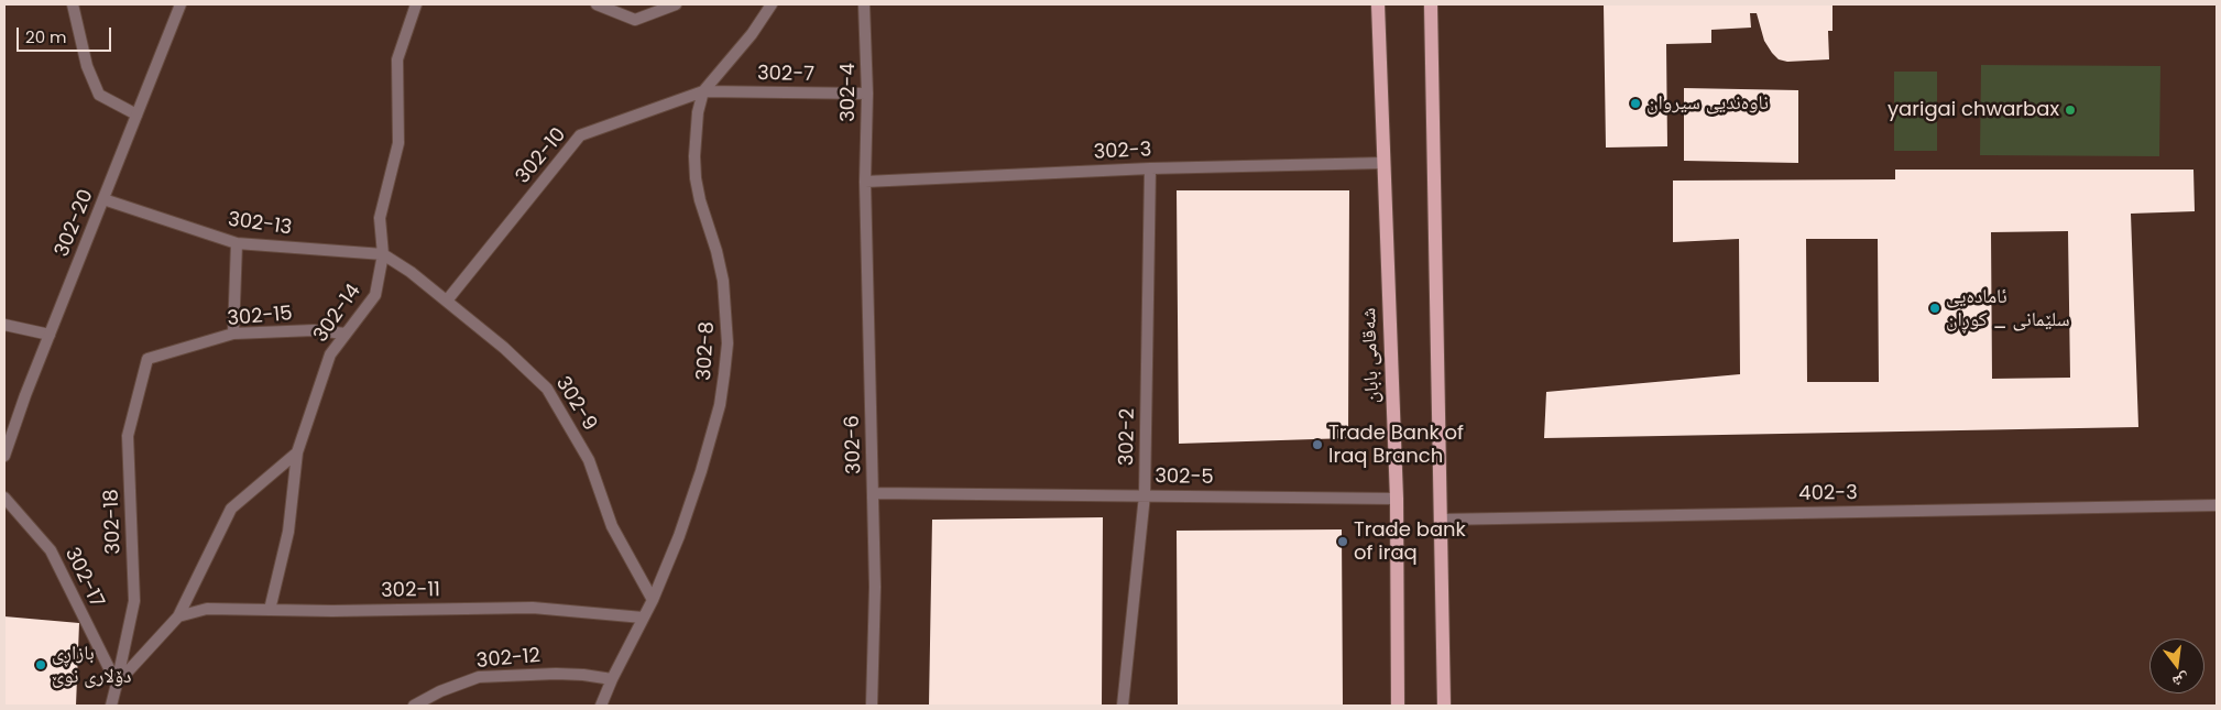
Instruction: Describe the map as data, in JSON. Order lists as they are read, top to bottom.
{
  "streets": {
    "main road": ["شەقامی بابان"],
    "street": [
      "302-7",
      "302-4",
      "302-3",
      "302-10",
      "302-20",
      "302-13",
      "302-14",
      "302-15",
      "302-8",
      "302-9",
      "302-2",
      "302-6",
      "302-5",
      "402-3",
      "302-18",
      "302-17",
      "302-11",
      "302-12"
    ]
  },
  "crossings": [
    ["302-7", "302-4"],
    ["302-7", "302-10"],
    ["302-7", "302-8"],
    ["302-4", "302-3"],
    ["302-4", "302-6"],
    ["302-3", "شەقامی بابان"],
    ["302-3", "302-2"],
    ["302-3", "302-6"],
    ["302-10", "302-8"],
    ["302-10", "302-9"],
    ["302-20", "302-13"],
    ["302-13", "302-14"],
    ["302-13", "302-9"],
    ["302-14", "302-15"],
    ["302-14", "302-9"],
    ["302-14", "302-11"],
    ["302-15", "302-18"],
    ["302-8", "302-9"],
    ["302-8", "302-11"],
    ["302-8", "302-12"],
    ["شەقامی بابان", "302-5"],
    ["302-2", "302-5"],
    ["302-6", "302-5"],
    ["302-18", "302-17"]
  ],
  "places": [
    "ناوەندیی سیروان",
    "yarigai chwarbax",
    "ئامادەیی سلێمانی _ کوڕان",
    "Trade Bank of Iraq Branch",
    "Trade bank of iraq",
    "بازاڕی دۆلاری نوێ"
  ],
  "scale_bar": "20 m",
  "north": "bottom"
}
